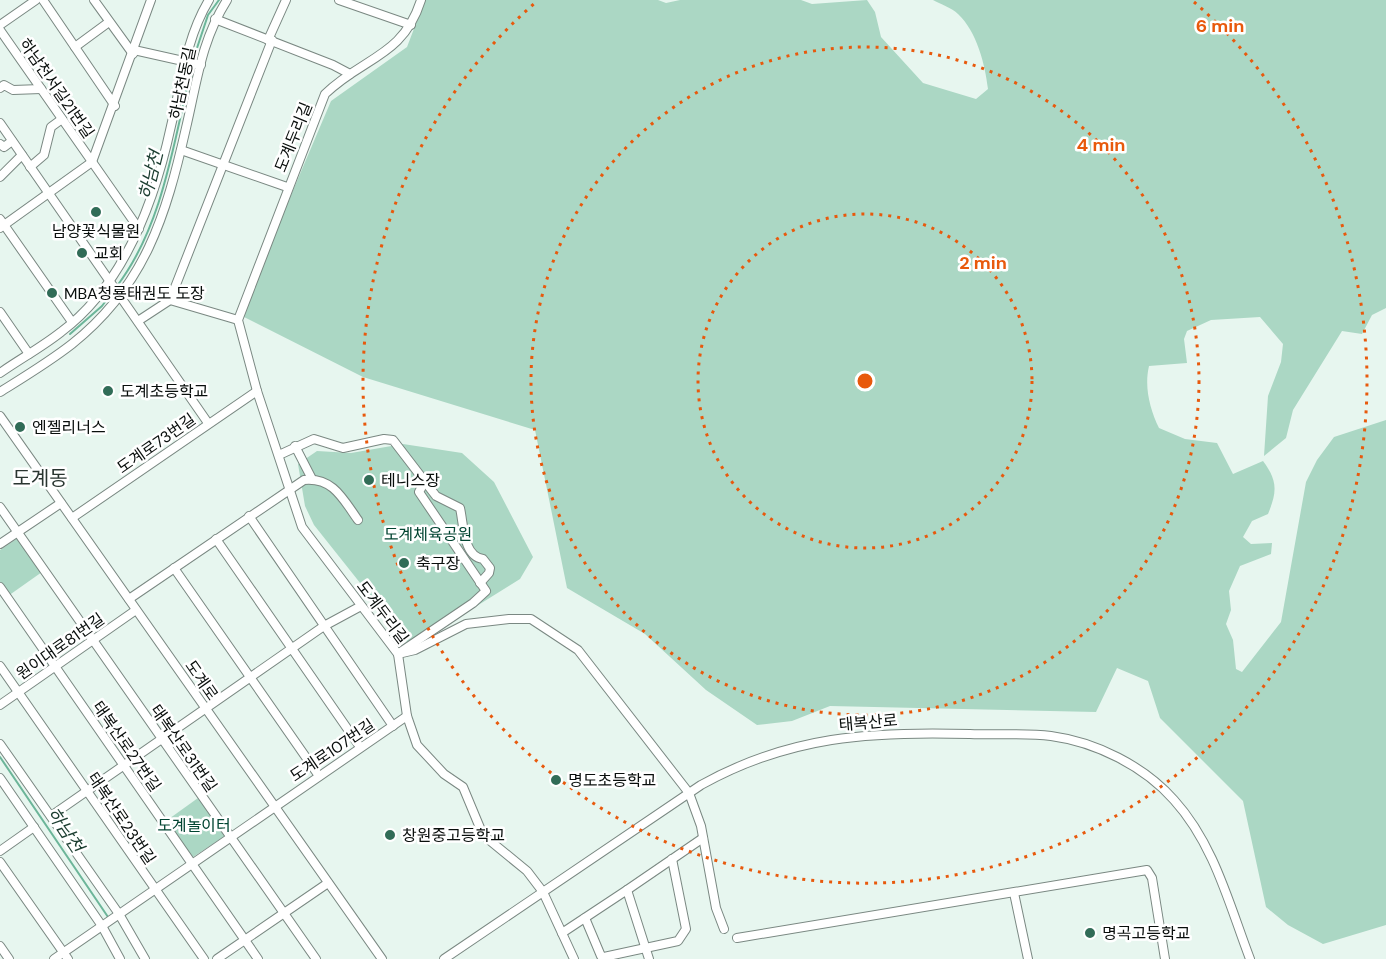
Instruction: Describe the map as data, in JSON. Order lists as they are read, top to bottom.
{
  "streets": {
    "street": [
      "하남천동길",
      "하남천서길21번길",
      "도계두리길",
      "도계로73번길",
      "원이대로81번길",
      "도계로",
      "태복산로",
      "태복산로27번길",
      "태복산로31번길",
      "도계로107번길",
      "태복산로23번길"
    ]
  },
  "crossings": [
    ["도계두리길", "도계로73번길"],
    ["도계두리길", "태복산로"],
    ["도계두리길", "도계로107번길"],
    ["도계로73번길", "도계로"],
    ["원이대로81번길", "도계로"],
    ["원이대로81번길", "태복산로27번길"],
    ["원이대로81번길", "태복산로31번길"],
    ["원이대로81번길", "태복산로23번길"],
    ["도계로", "도계로107번길"],
    ["태복산로27번길", "도계로107번길"],
    ["태복산로31번길", "도계로107번길"],
    ["도계로107번길", "태복산로23번길"]
  ],
  "districts": ["도계동"],
  "water": ["하남천"],
  "parks": ["도계체육공원", "도계놀이터"],
  "places": [
    "남양꽃식물원",
    "교회",
    "MBA청룡태권도 도장",
    "도계초등학교",
    "엔젤리너스",
    "테니스장",
    "축구장",
    "명도초등학교",
    "창원중고등학교",
    "명곡고등학교"
  ],
  "rings": ["6 min", "4 min", "2 min"]
}
